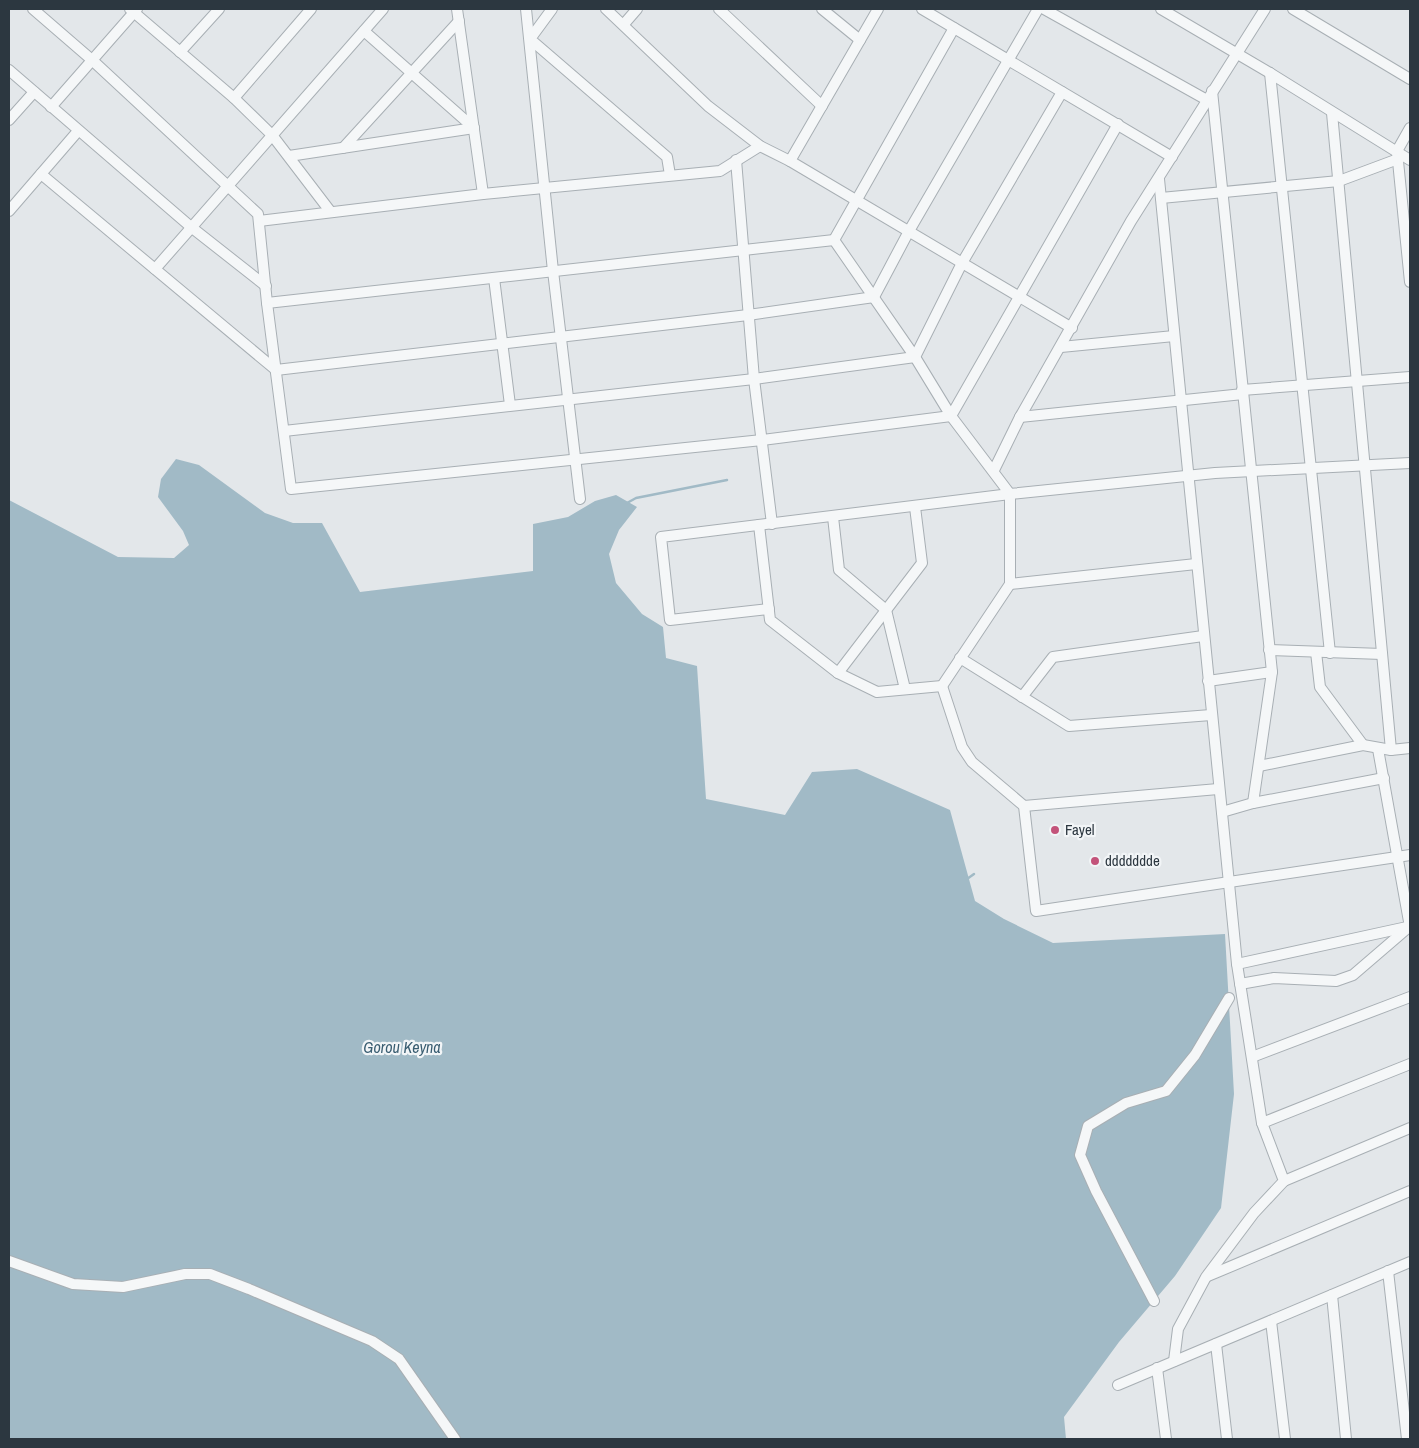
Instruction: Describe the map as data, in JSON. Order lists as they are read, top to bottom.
{
  "water": ["Gorou Keyna"],
  "places": ["Fayel", "ddddddde"]
}
